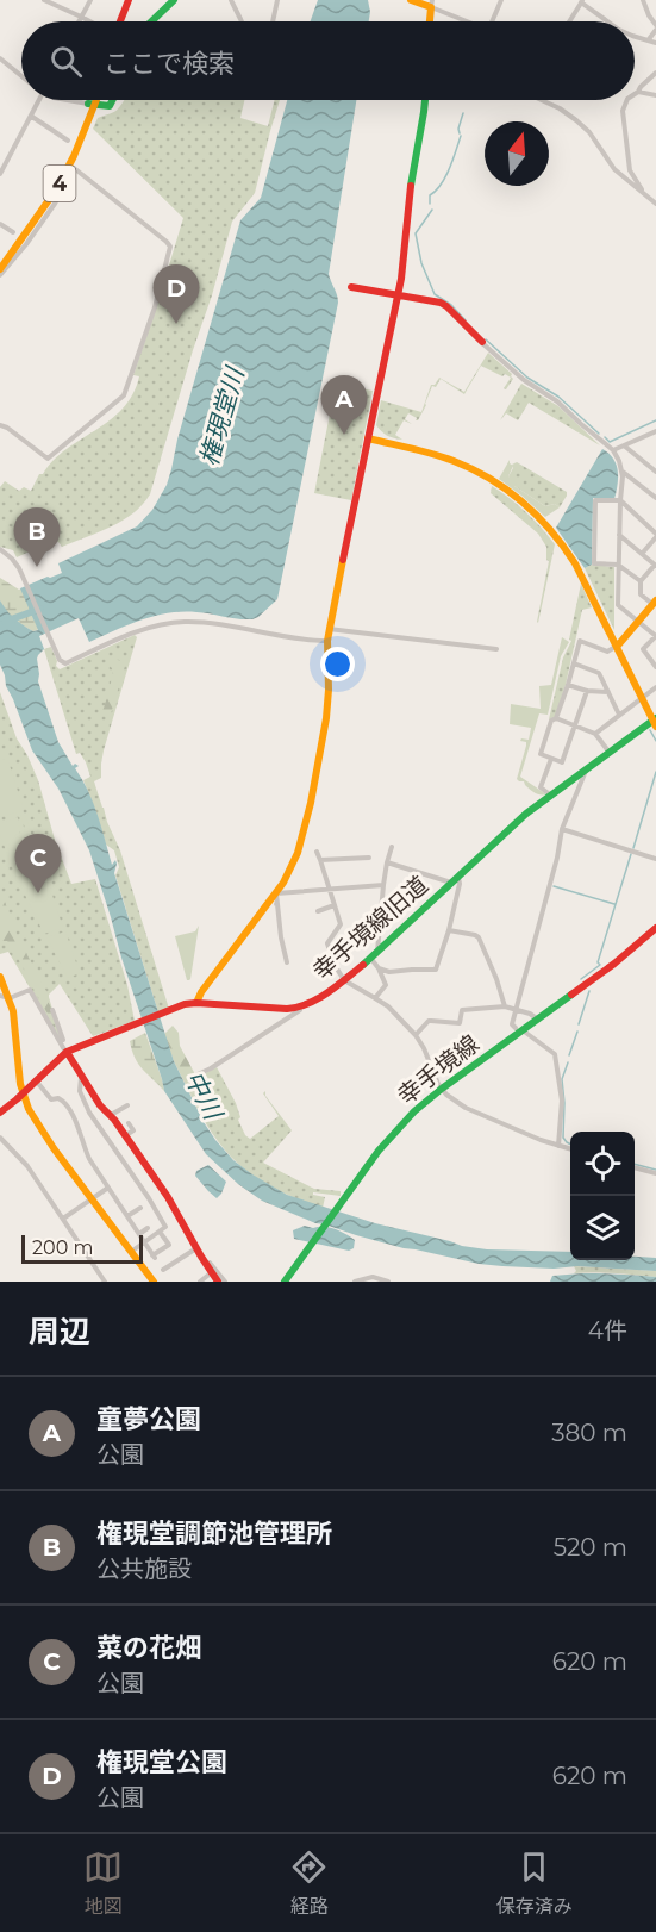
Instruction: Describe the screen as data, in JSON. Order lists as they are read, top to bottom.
{
  "streets": {
    "main road": ["4", "幸手境線旧道", "幸手境線"]
  },
  "water": ["権現堂川", "中川"],
  "scale_bar": "200 m",
  "north": "top",
  "page": {
    "search": "ここで検索",
    "pins": [
      "D",
      "A",
      "B",
      "C"
    ],
    "scale": "200 m",
    "heading": ["周辺", "4件"],
    "list": [
      {
        "mark": "A",
        "name": "童夢公園",
        "note": "公園",
        "value": "380 m"
      },
      {
        "mark": "B",
        "name": "権現堂調節池管理所",
        "note": "公共施設",
        "value": "520 m"
      },
      {
        "mark": "C",
        "name": "菜の花畑",
        "note": "公園",
        "value": "620 m"
      },
      {
        "mark": "D",
        "name": "権現堂公園",
        "note": "公園",
        "value": "620 m"
      }
    ],
    "nav": ["地図", "経路", "保存済み"]
  }
}
